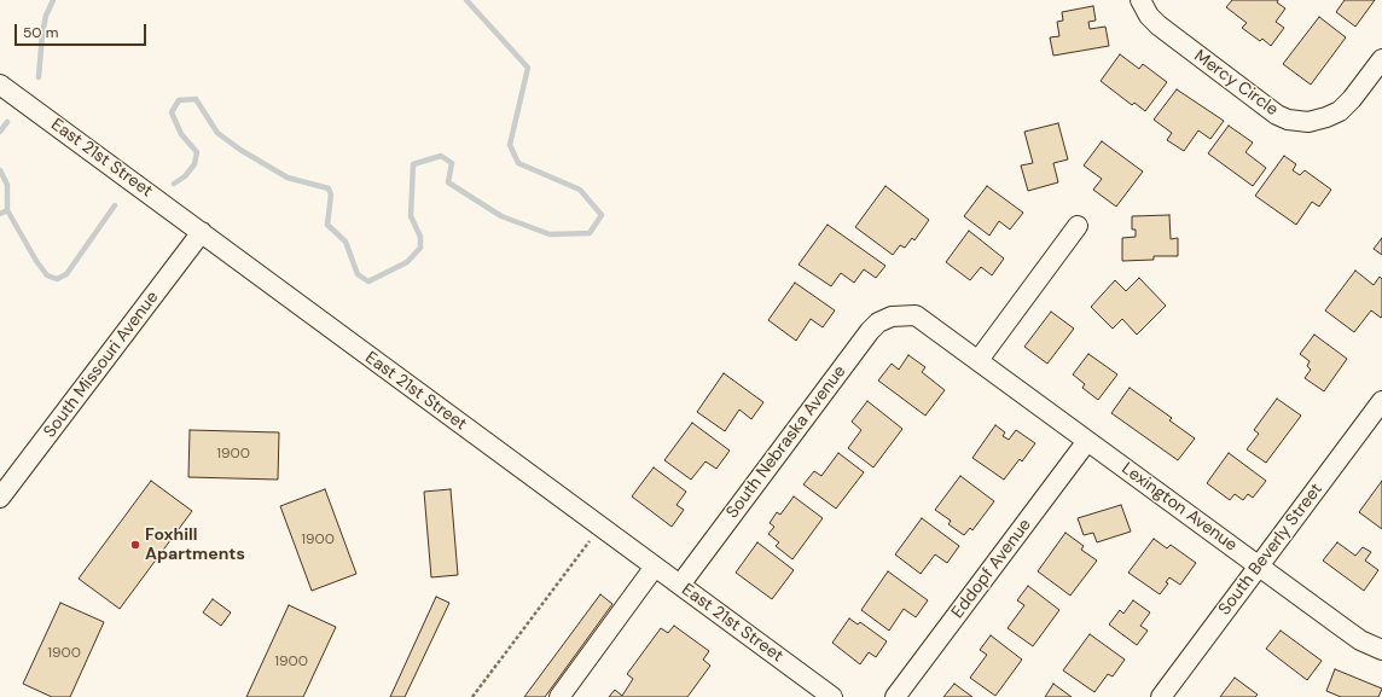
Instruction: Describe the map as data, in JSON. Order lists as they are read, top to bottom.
{
  "streets": {
    "street": [
      "Mercy Circle",
      "East 21st Street",
      "South Missouri Avenue",
      "South Nebraska Avenue",
      "Lexington Avenue",
      "South Beverly Street",
      "Eddopf Avenue"
    ]
  },
  "crossings": [
    ["East 21st Street", "South Missouri Avenue"],
    ["East 21st Street", "South Nebraska Avenue"],
    ["South Nebraska Avenue", "Lexington Avenue"],
    ["Lexington Avenue", "South Beverly Street"],
    ["Lexington Avenue", "Eddopf Avenue"]
  ],
  "places": ["Foxhill Apartments"],
  "house_numbers": [
    "1900",
    "1900",
    "1900",
    "1900"
  ],
  "scale_bar": "50 m"
}
